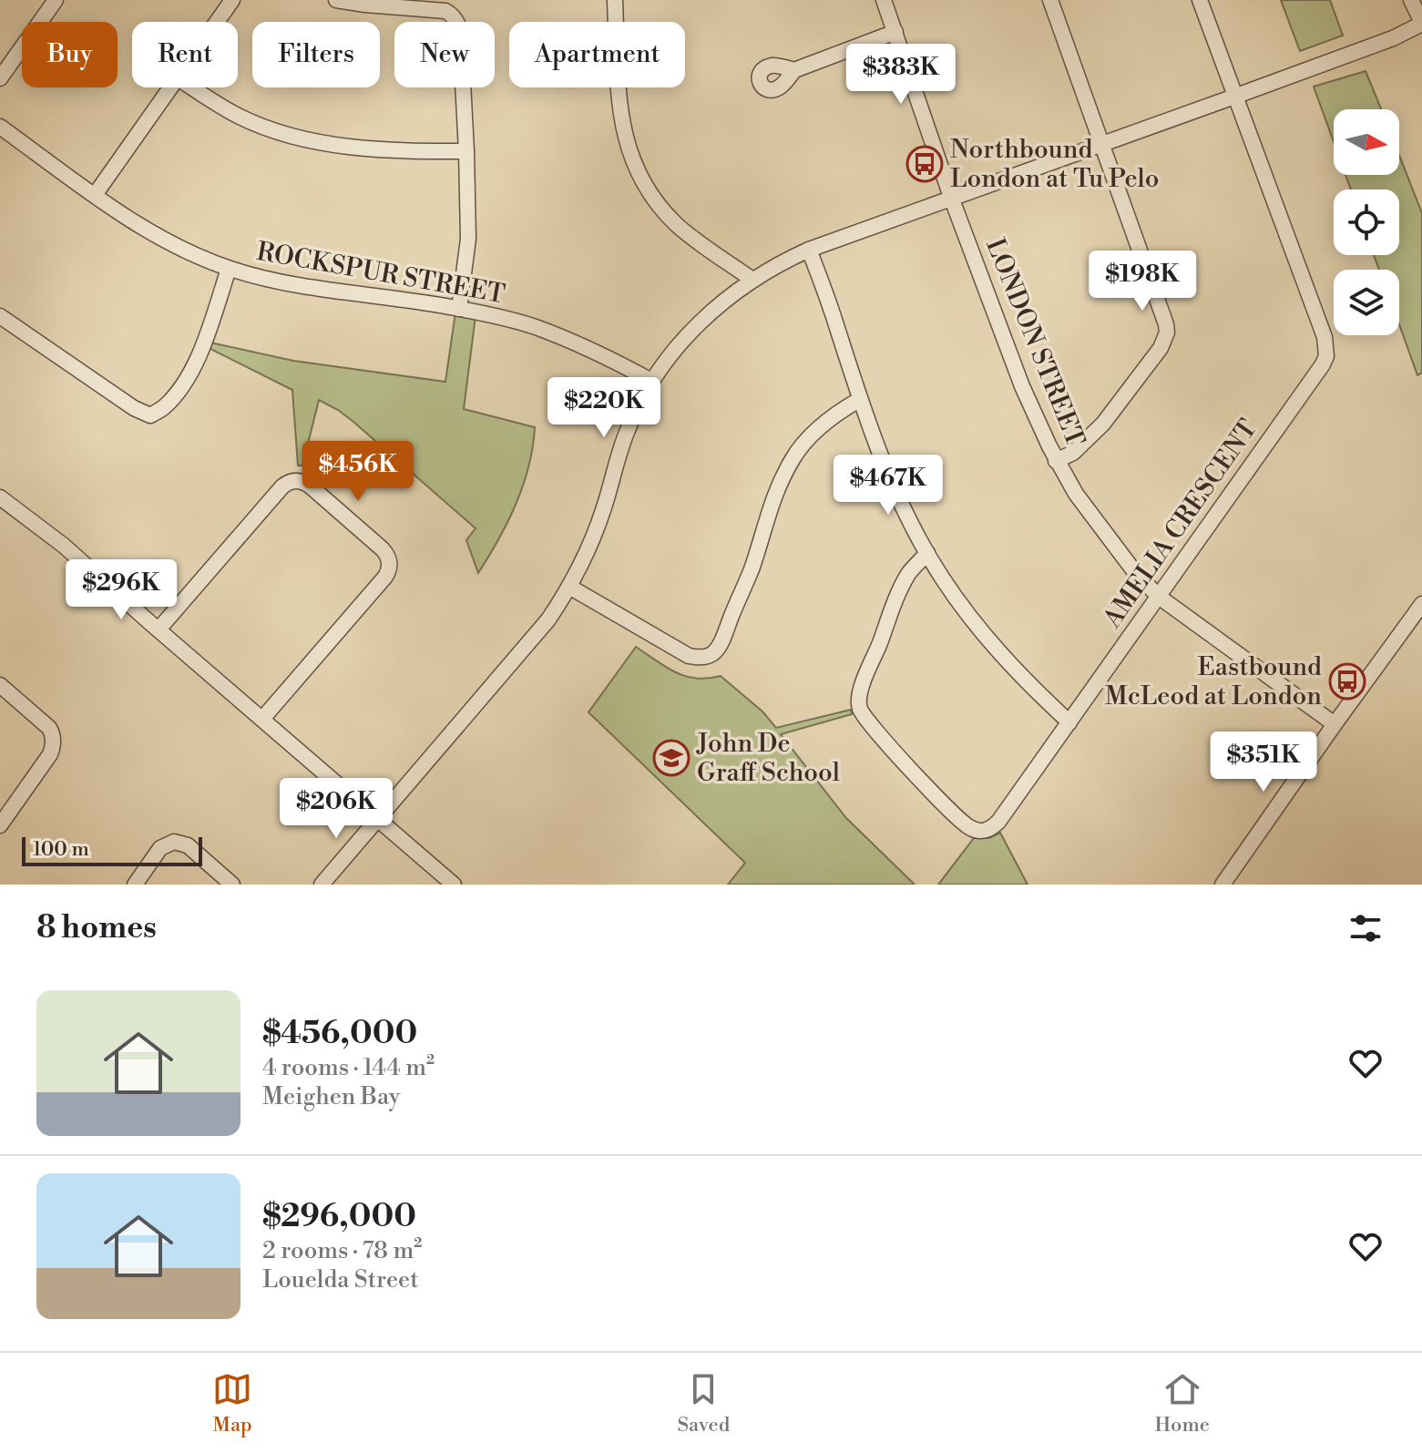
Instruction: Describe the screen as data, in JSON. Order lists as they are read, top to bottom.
{
  "streets": {
    "street": ["ROCKSPUR STREET", "LONDON STREET", "AMELIA CRESCENT"]
  },
  "crossings": [
    ["LONDON STREET", "AMELIA CRESCENT"]
  ],
  "places": {
    "bus stop": ["Northbound London at Tu Pelo", "Eastbound McLeod at London"],
    "school or university": ["John De Graff School"]
  },
  "scale_bar": "100 m",
  "north": "right",
  "page": {
    "chip": [
      "Buy",
      "Rent",
      "Filters",
      "New",
      "Apartment"
    ],
    "price": [
      "$383K",
      "$198K",
      "$220K",
      "$456K",
      "$467K",
      "$296K",
      "$351K",
      "$206K"
    ],
    "scale": "100 m",
    "heading": "8 homes",
    "list": [
      {
        "name": "$456,000",
        "note": "4 rooms · 144 m² · Meighen Bay"
      },
      {
        "name": "$296,000",
        "note": "2 rooms · 78 m² · Louelda Street"
      }
    ],
    "tabs": ["Map", "Saved", "Home"]
  }
}
